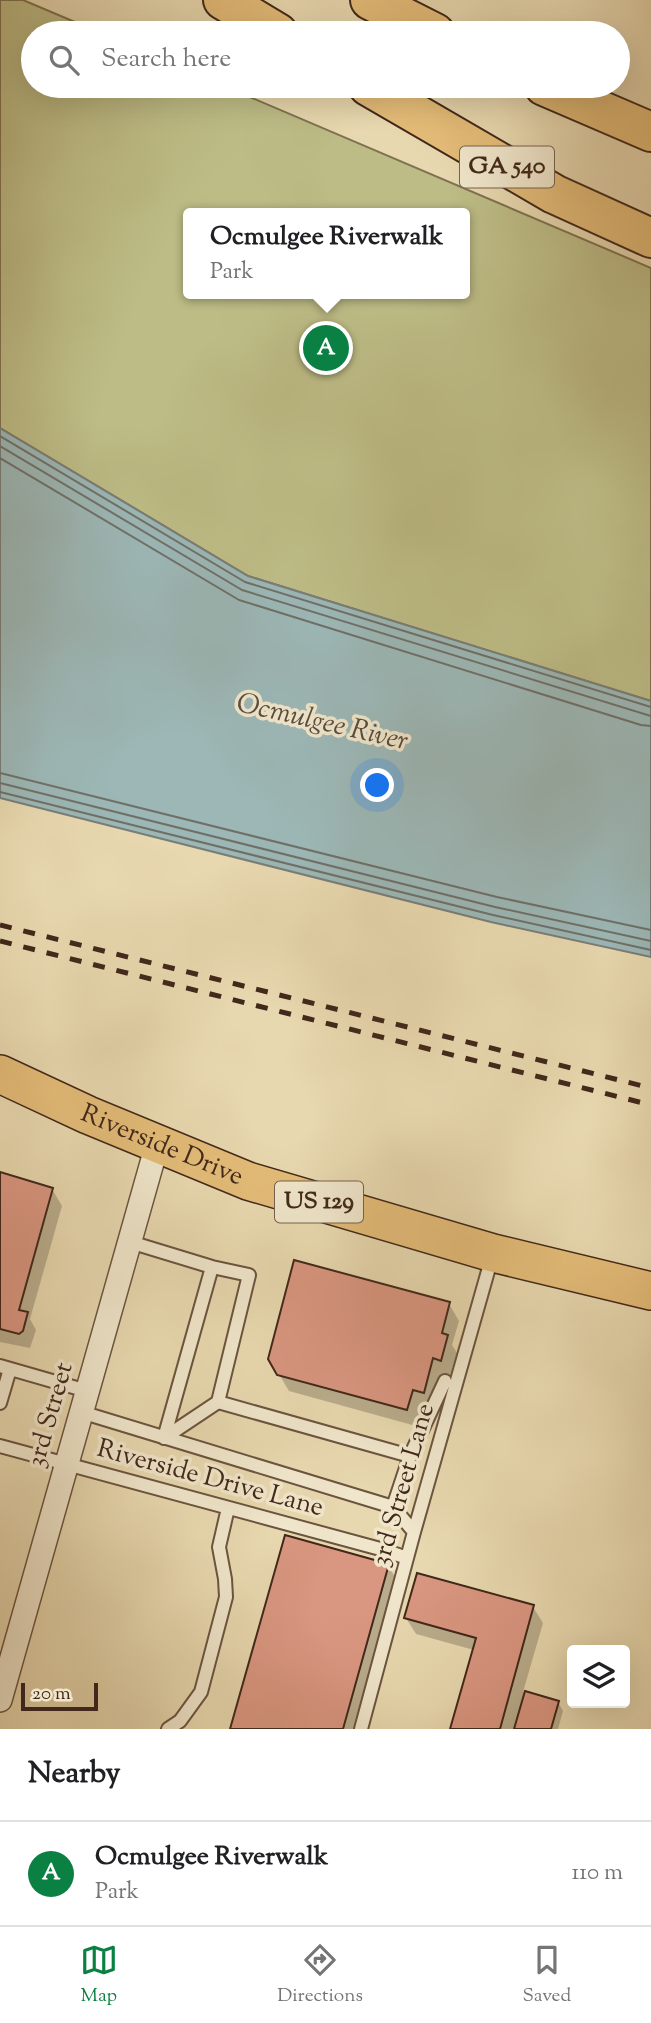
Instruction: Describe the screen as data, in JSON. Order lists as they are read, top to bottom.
{
  "streets": {
    "highway": ["GA 540"],
    "main road": ["Riverside Drive", "US 129"],
    "street": ["3rd Street"],
    "lane": ["Riverside Drive Lane", "3rd Street Lane"]
  },
  "crossings": [
    ["Riverside Drive", "3rd Street"],
    ["Riverside Drive", "3rd Street Lane"],
    ["3rd Street", "Riverside Drive Lane"],
    ["Riverside Drive Lane", "3rd Street Lane"]
  ],
  "water": ["Ocmulgee River"],
  "scale_bar": "20 m",
  "page": {
    "search": "Search here",
    "popup": ["Ocmulgee Riverwalk", "Park"],
    "pins": "A",
    "scale": "20 m",
    "heading": "Nearby",
    "list": [
      {
        "mark": "A",
        "name": "Ocmulgee Riverwalk",
        "note": "Park",
        "value": "110 m"
      }
    ],
    "nav": ["Map", "Directions", "Saved"]
  }
}
